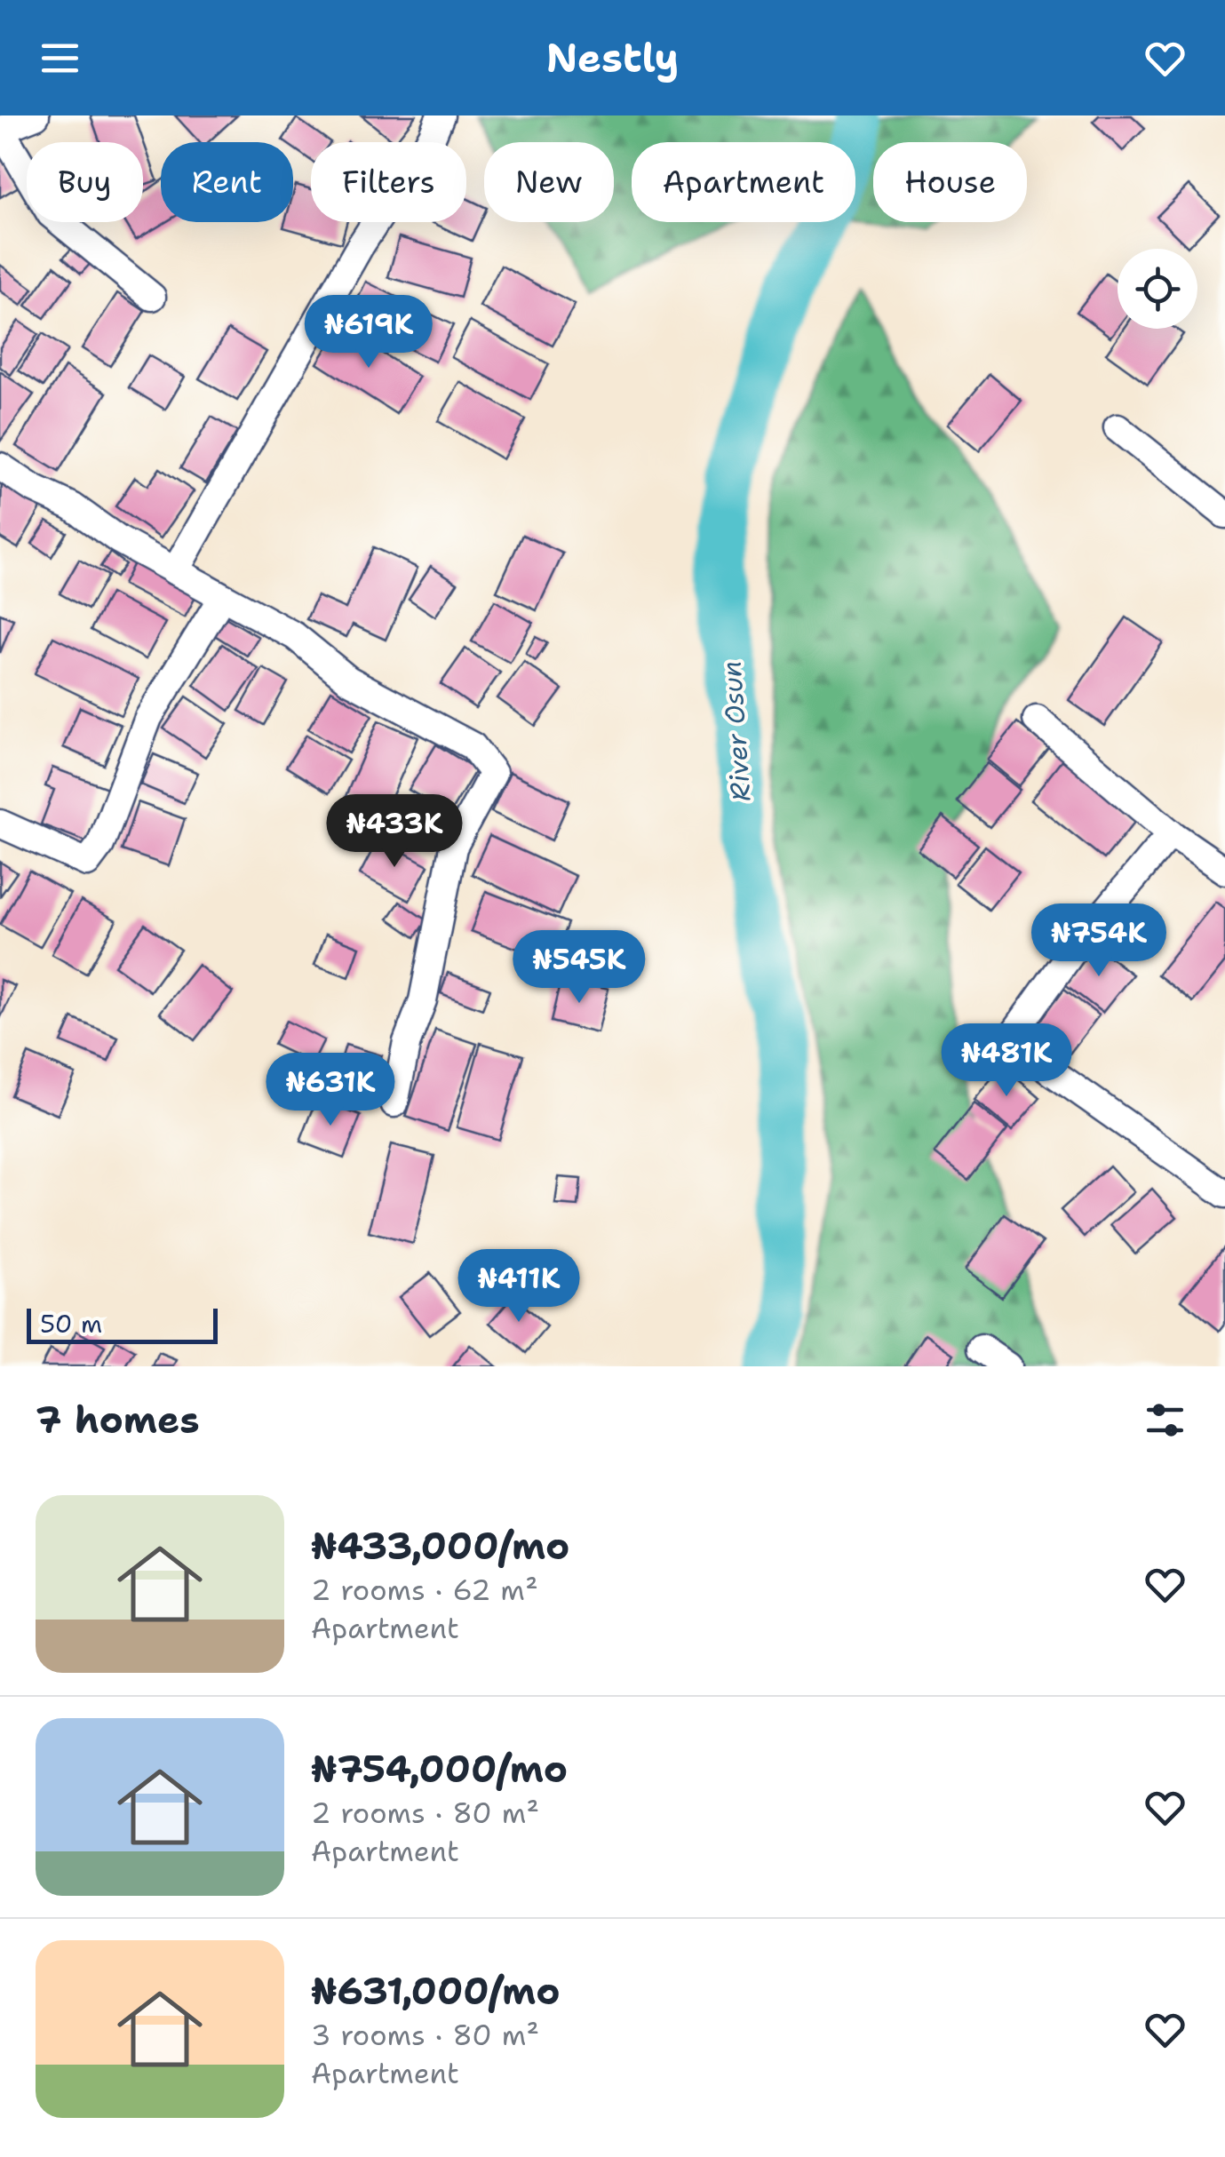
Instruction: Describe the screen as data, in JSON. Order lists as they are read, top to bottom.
{
  "water": ["River Osun"],
  "scale_bar": "50 m",
  "page": {
    "header": "Nestly",
    "chip": [
      "Buy",
      "Rent",
      "Filters",
      "New",
      "Apartment",
      "House"
    ],
    "price": [
      "₦619K",
      "₦433K",
      "₦754K",
      "₦545K",
      "₦481K",
      "₦631K",
      "₦411K"
    ],
    "scale": "50 m",
    "heading": "7 homes",
    "list": [
      {
        "name": "₦433,000/mo",
        "note": "2 rooms · 62 m² · Apartment"
      },
      {
        "name": "₦754,000/mo",
        "note": "2 rooms · 80 m² · Apartment"
      },
      {
        "name": "₦631,000/mo",
        "note": "3 rooms · 80 m² · Apartment"
      }
    ]
  }
}
